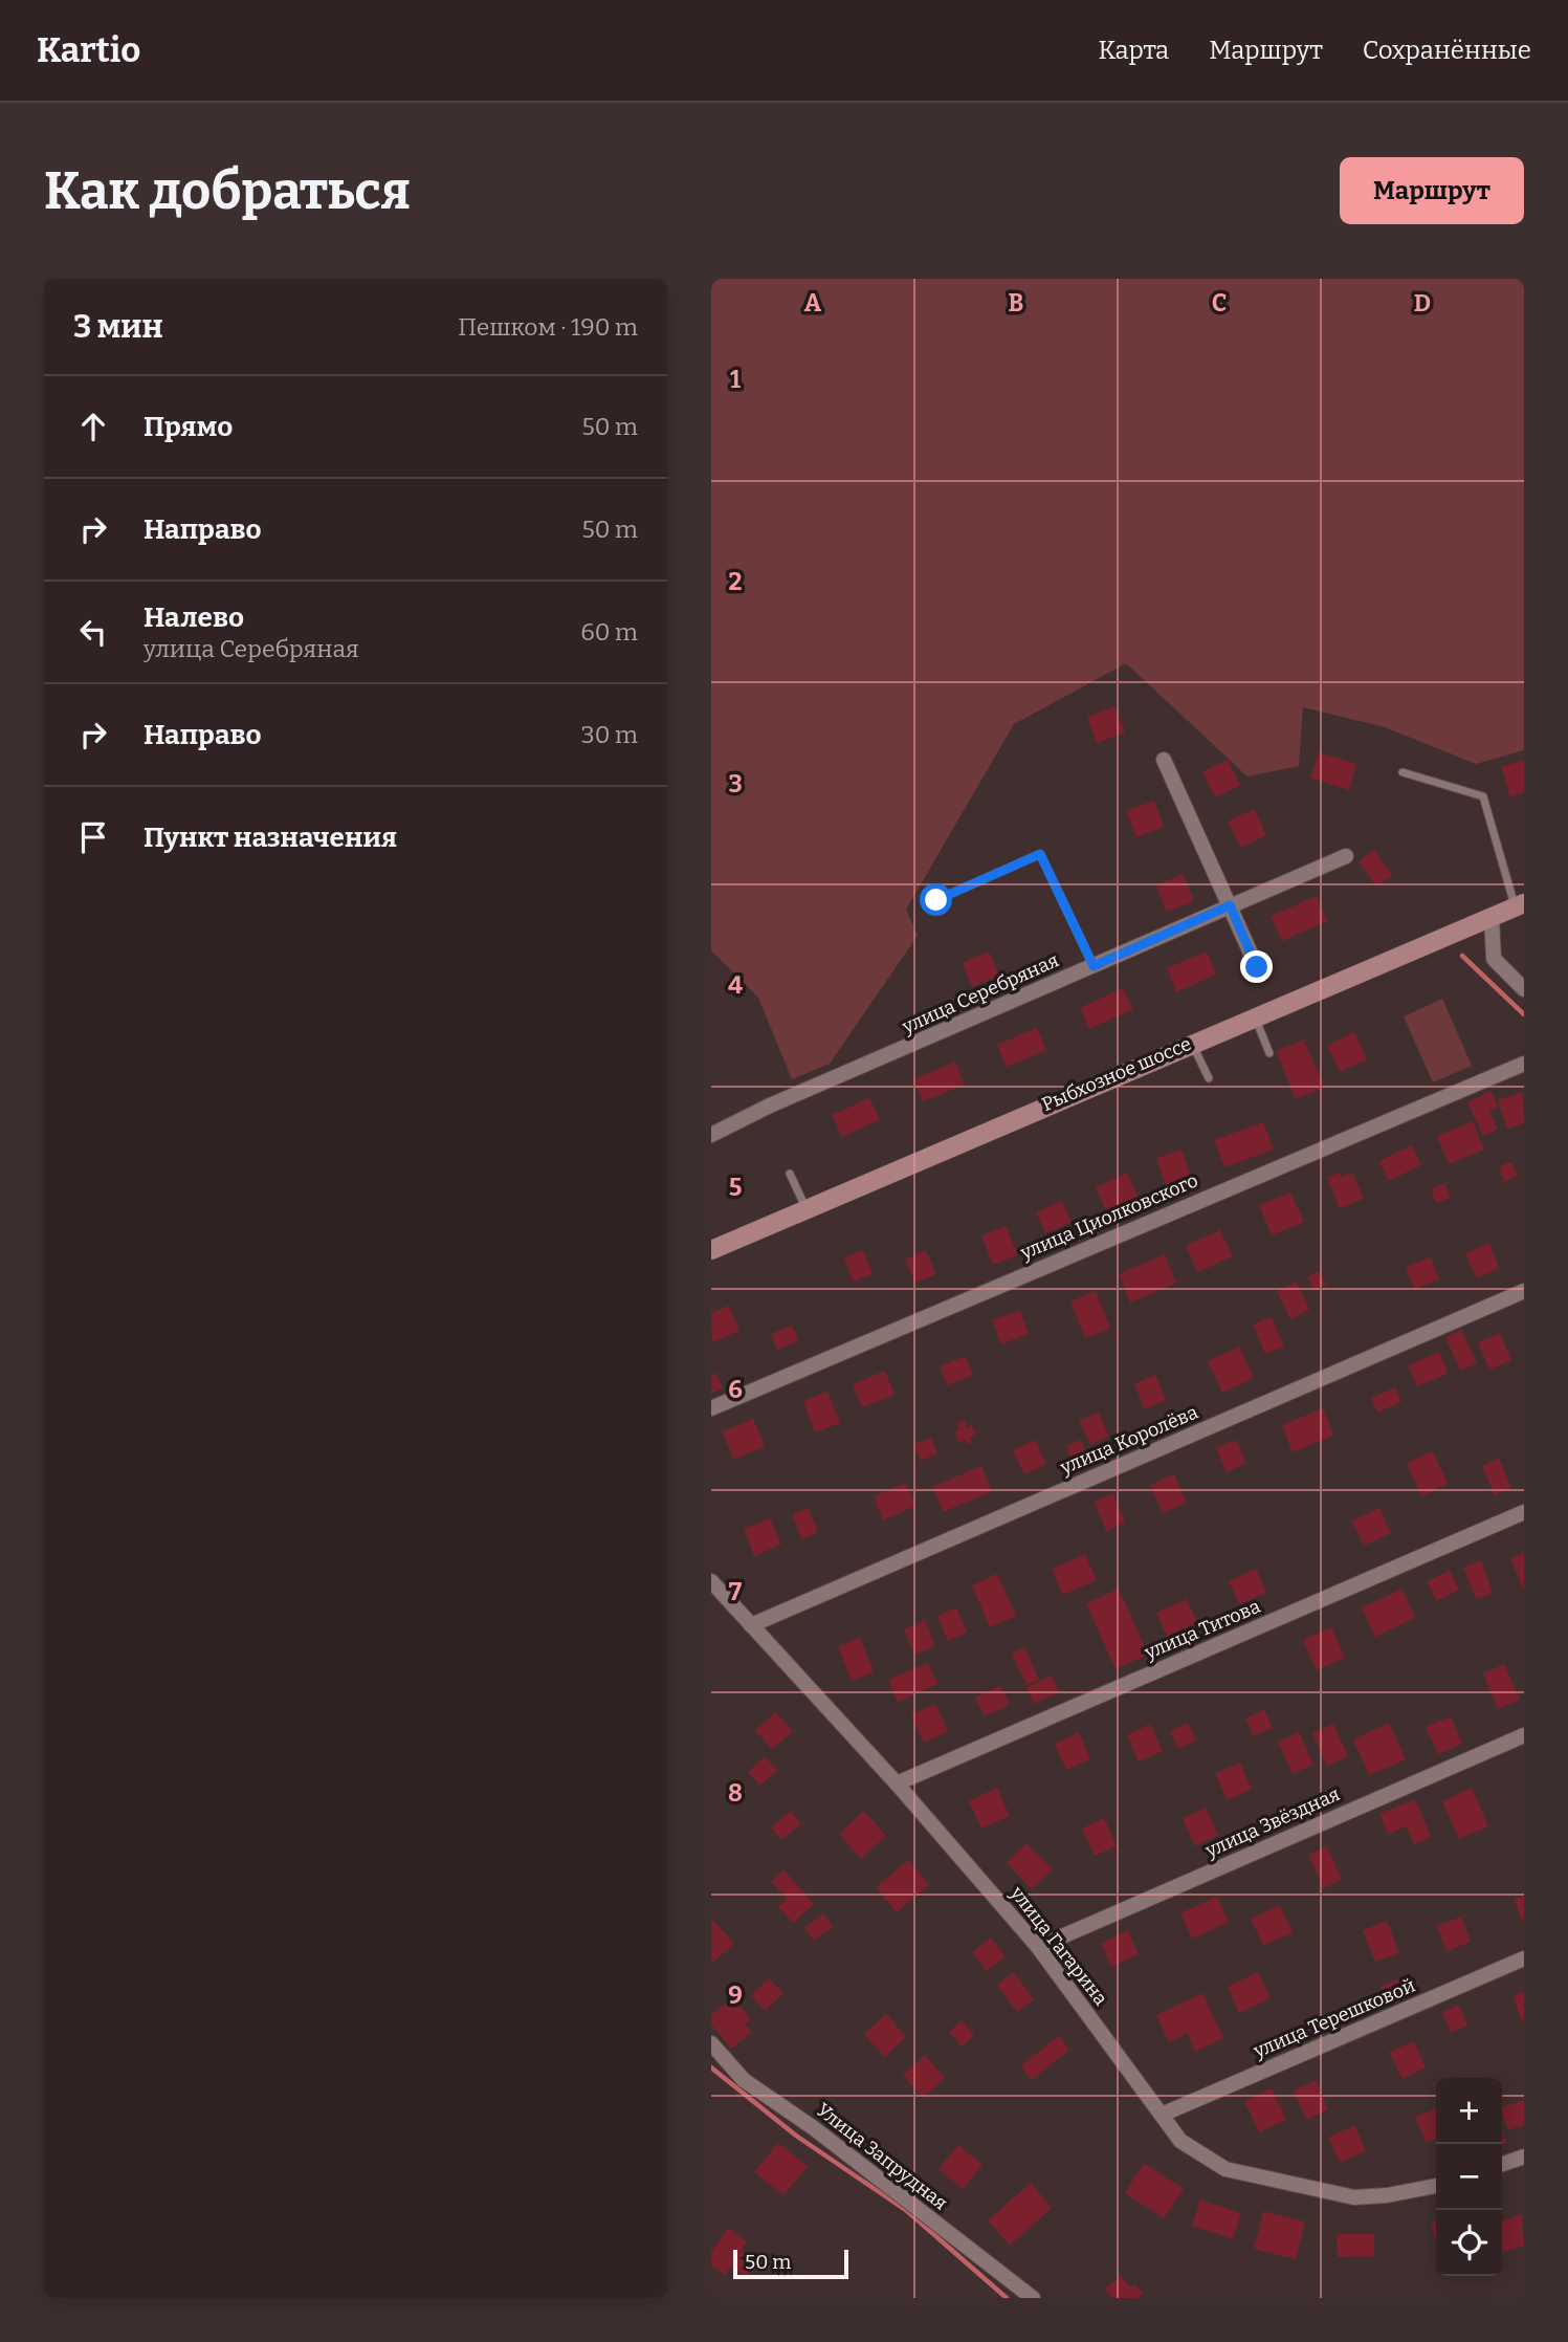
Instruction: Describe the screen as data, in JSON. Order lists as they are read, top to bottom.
{
  "streets": {
    "street": [
      "улица Серебряная",
      "Рыбхозное шоссе",
      "улица Циолковского",
      "улица Королёва",
      "улица Титова",
      "улица Звёздная",
      "улица Гагарина",
      "улица Терешковой",
      "Улица Запрудная"
    ]
  },
  "crossings": [
    ["улица Королёва", "улица Гагарина"],
    ["улица Титова", "улица Гагарина"],
    ["улица Звёздная", "улица Гагарина"],
    ["улица Гагарина", "улица Терешковой"]
  ],
  "scale_bar": "50 m",
  "page": {
    "header": "Kartio",
    "nav": ["Карта", "Маршрут", "Сохранённые"],
    "buttons": "Маршрут",
    "title": "Как добраться",
    "heading": ["3 мин", "Пешком · 190 m"],
    "list": [
      ["Прямо", "50 m"],
      ["Направо", "50 m"],
      ["Налево", "улица Серебряная", "60 m"],
      ["Направо", "30 m"],
      "Пункт назначения"
    ],
    "map_buttons": ["+", "−"],
    "scale": "50 m"
  },
  "grid": {
    "columns": [
      "A",
      "B",
      "C",
      "D"
    ],
    "rows": [
      "1",
      "2",
      "3",
      "4",
      "5",
      "6",
      "7",
      "8",
      "9"
    ]
  }
}
